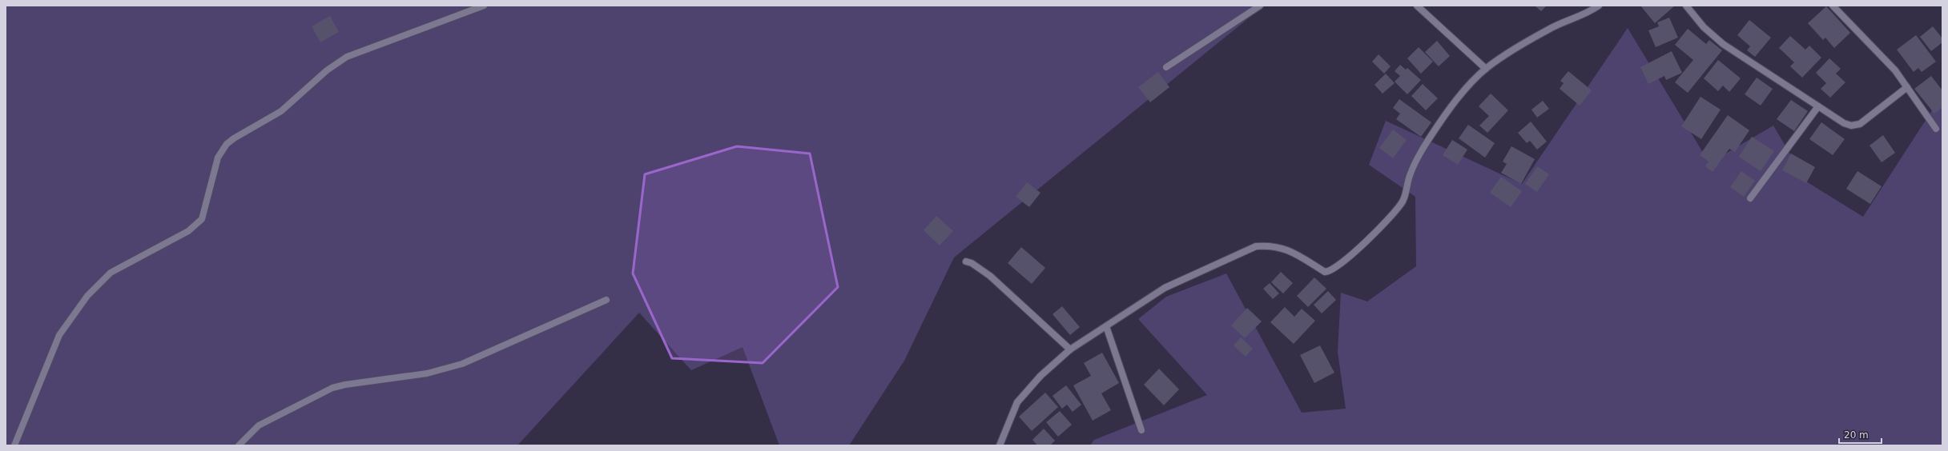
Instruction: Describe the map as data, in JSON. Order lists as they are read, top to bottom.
{
  "scale_bar": "20 m"
}
